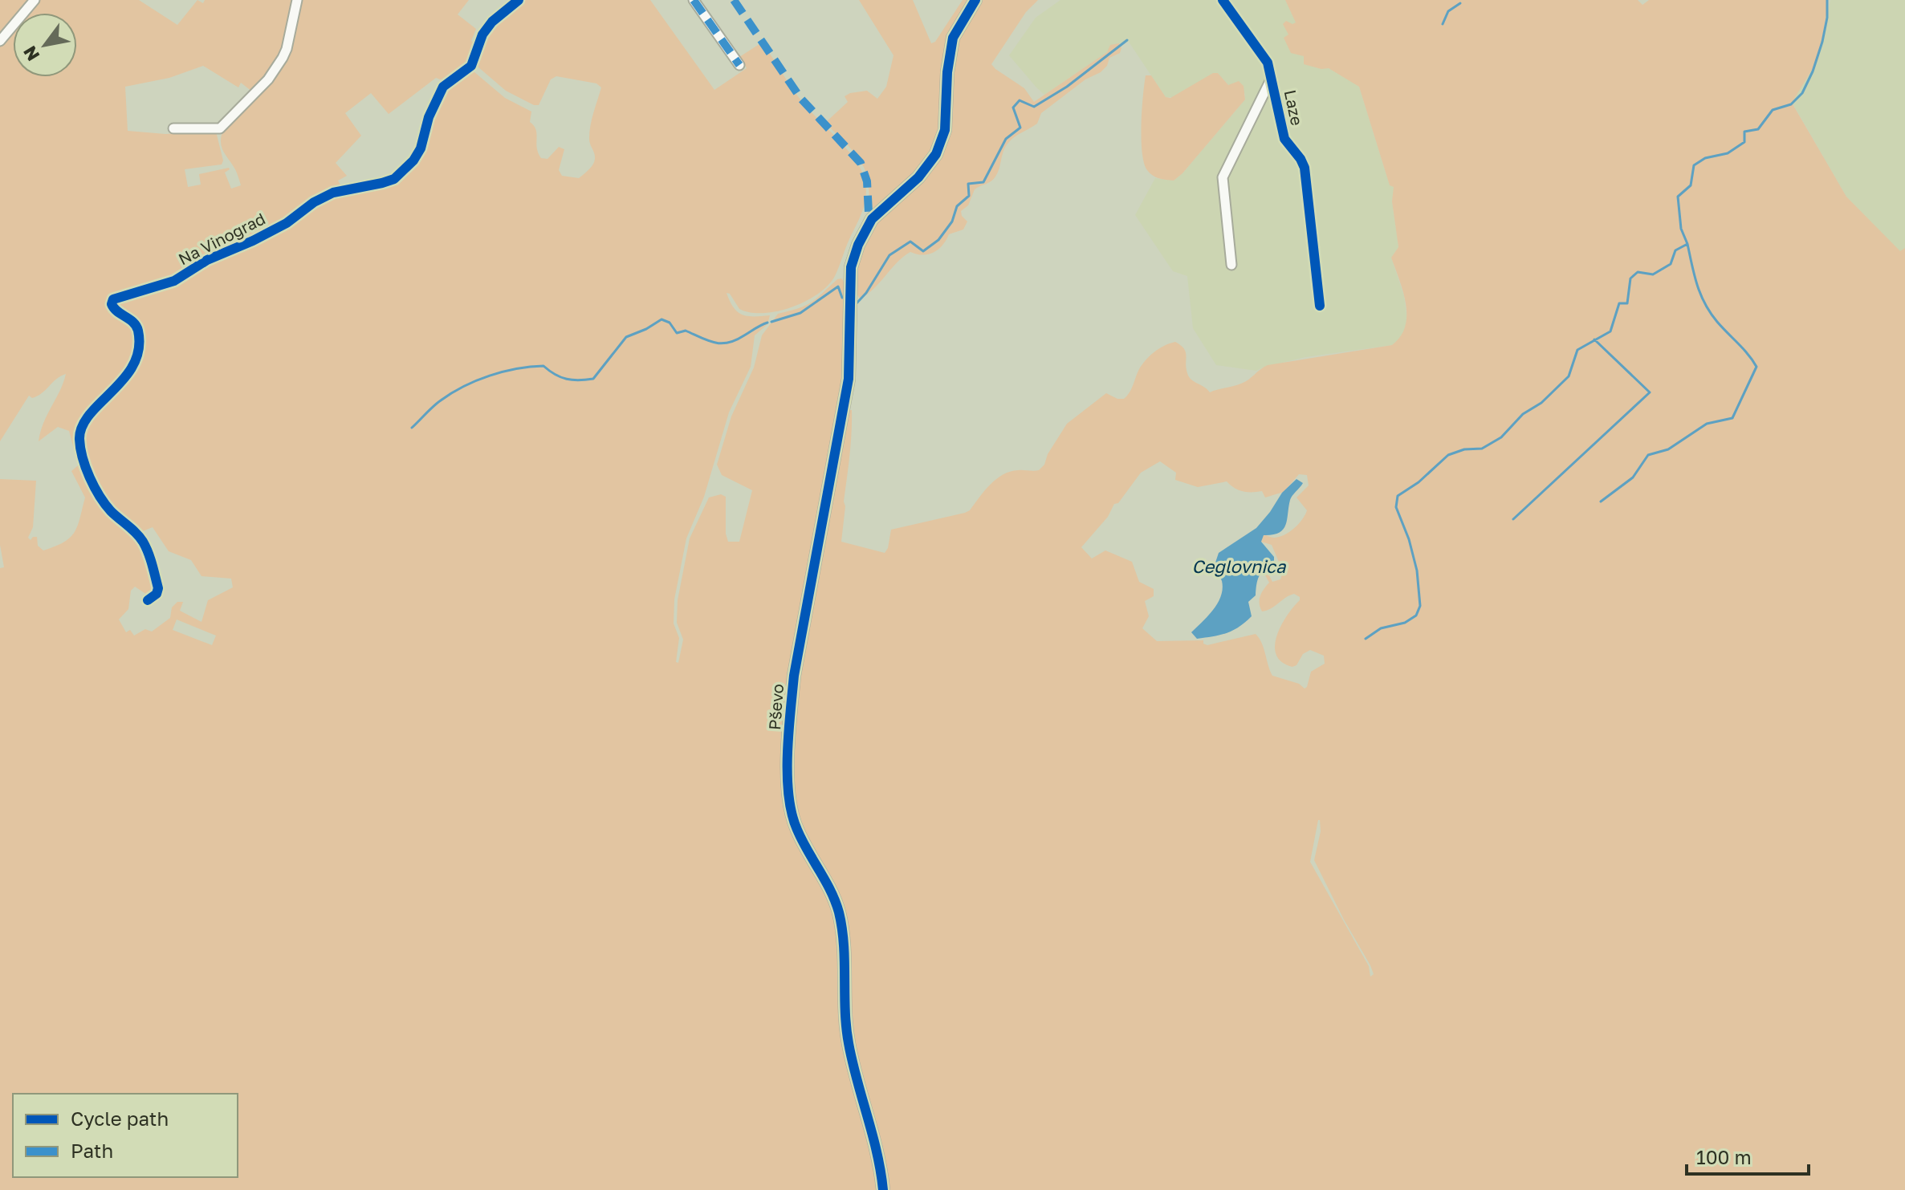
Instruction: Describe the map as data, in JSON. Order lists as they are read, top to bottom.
{
  "streets": {
    "street": ["Laze", "Na Vinograd", "Pševo"]
  },
  "water": ["Ceglovnica"],
  "legend": ["Cycle path", "Path"],
  "scale_bar": "100 m",
  "north": "bottom left"
}
